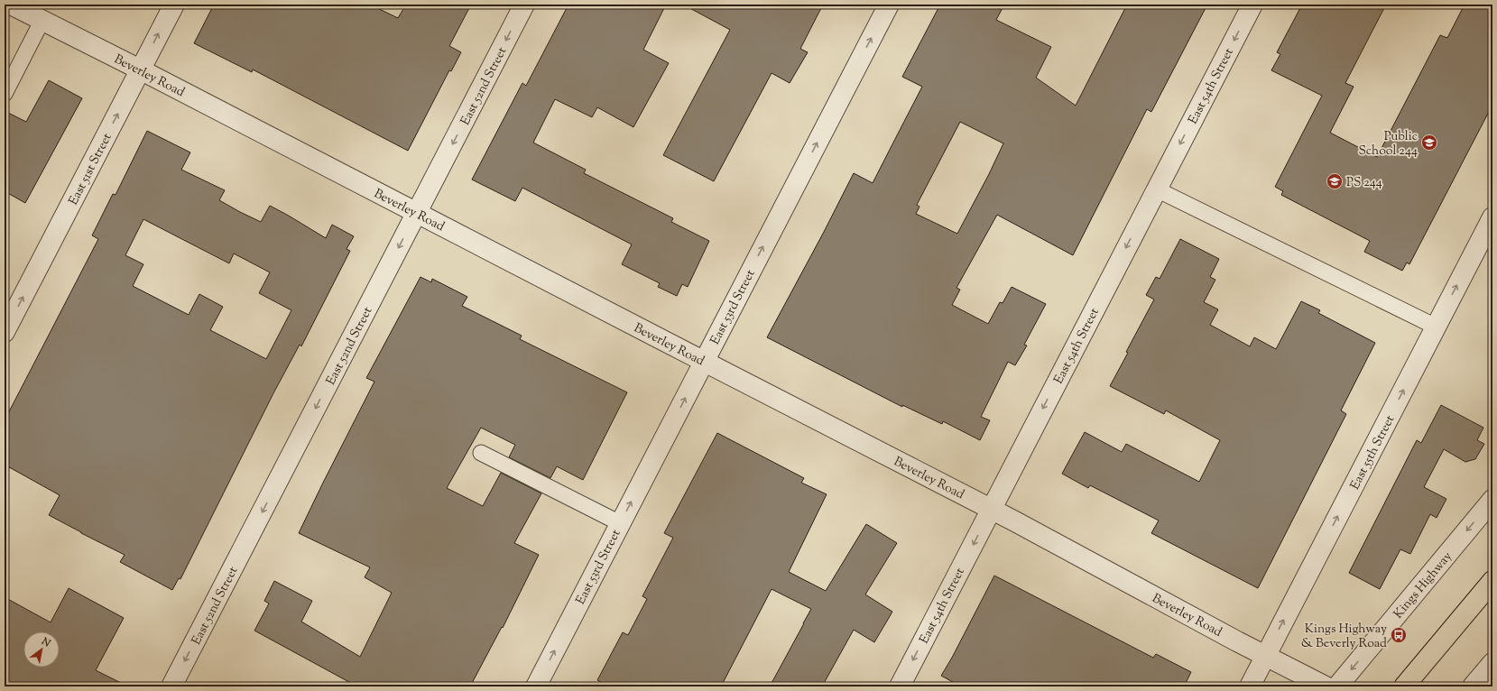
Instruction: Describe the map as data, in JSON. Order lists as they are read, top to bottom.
{
  "streets": {
    "street": [
      "Beverley Road",
      "East 52nd Street",
      "East 54th Street",
      "East 51st Street",
      "East 53rd Street",
      "East 55th Street",
      "Kings Highway"
    ]
  },
  "crossings": [
    ["Beverley Road", "East 52nd Street"],
    ["Beverley Road", "East 54th Street"],
    ["Beverley Road", "East 51st Street"],
    ["Beverley Road", "East 53rd Street"],
    ["Beverley Road", "East 55th Street"]
  ],
  "one_way": [
    "East 52nd Street",
    "East 54th Street",
    "East 51st Street",
    "East 53rd Street",
    "East 55th Street",
    "Kings Highway"
  ],
  "places": {
    "school or university": ["Public School 244", "PS 244"],
    "bus stop": ["Kings Highway & Beverly Road"]
  },
  "north": "top right"
}
